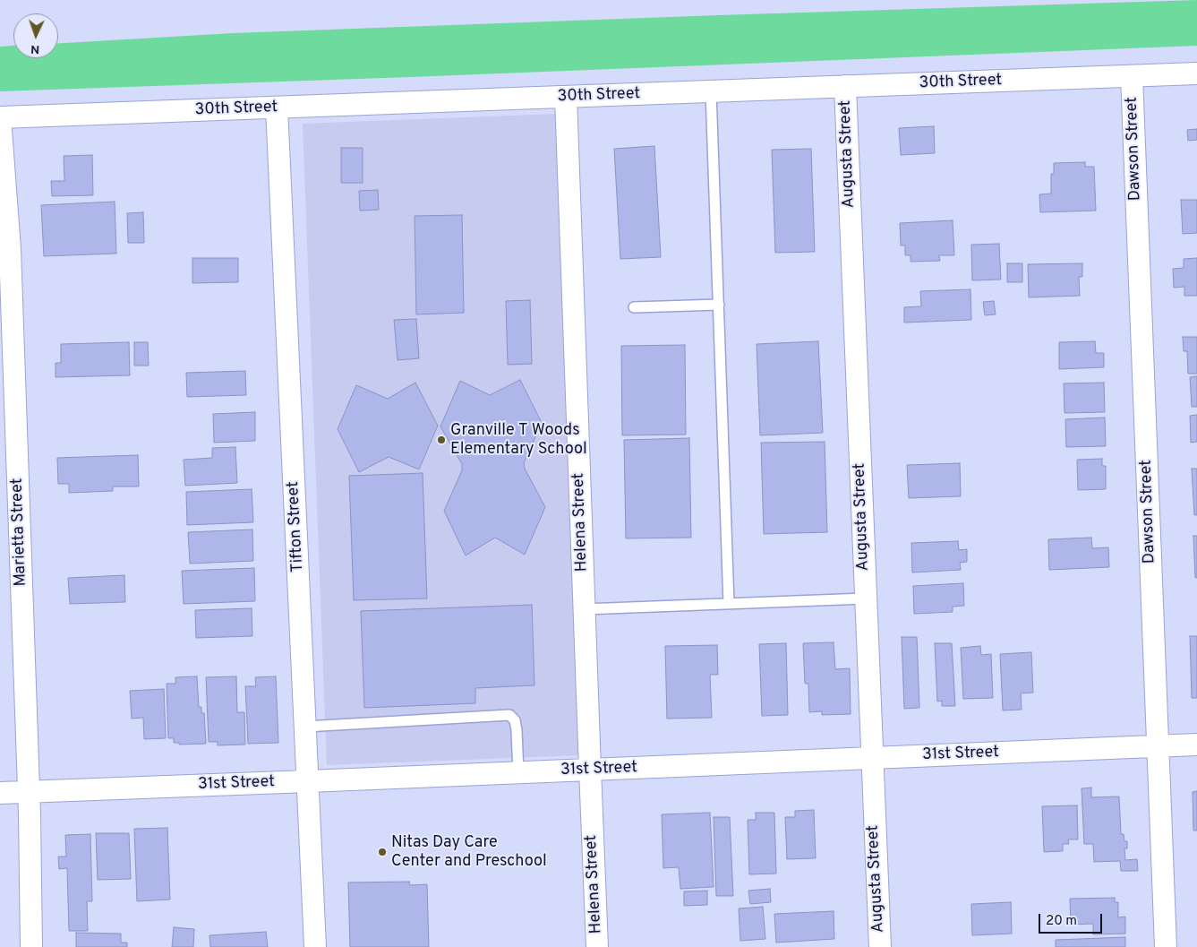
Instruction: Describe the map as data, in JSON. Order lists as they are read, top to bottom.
{
  "streets": {
    "street": [
      "30th Street",
      "Dawson Street",
      "Augusta Street",
      "Helena Street",
      "Tifton Street",
      "Marietta Street",
      "31st Street"
    ]
  },
  "crossings": [
    ["30th Street", "Dawson Street"],
    ["30th Street", "Augusta Street"],
    ["30th Street", "Helena Street"],
    ["30th Street", "Tifton Street"],
    ["30th Street", "Marietta Street"],
    ["Dawson Street", "31st Street"],
    ["Augusta Street", "31st Street"],
    ["Helena Street", "31st Street"],
    ["Tifton Street", "31st Street"],
    ["Marietta Street", "31st Street"]
  ],
  "places": ["Granville T Woods Elementary School", "Nitas Day Care Center and Preschool"],
  "scale_bar": "20 m",
  "north": "bottom"
}
